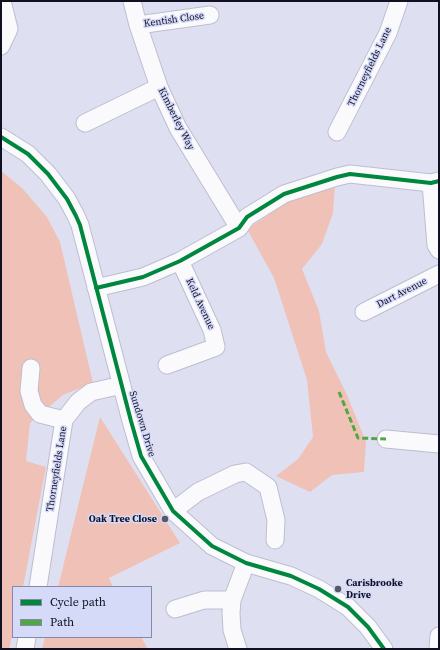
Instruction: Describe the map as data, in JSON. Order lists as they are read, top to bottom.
{
  "streets": {
    "street": [
      "Kentish Close",
      "Thorneyfields Lane",
      "Kimberley Way",
      "Dart Avenue",
      "Keld Avenue",
      "Sundown Drive"
    ]
  },
  "crossings": [
    ["Kentish Close", "Kimberley Way"],
    ["Thorneyfields Lane", "Sundown Drive"]
  ],
  "places": ["Oak Tree Close", "Carisbrooke Drive"],
  "legend": ["Cycle path", "Path"]
}
